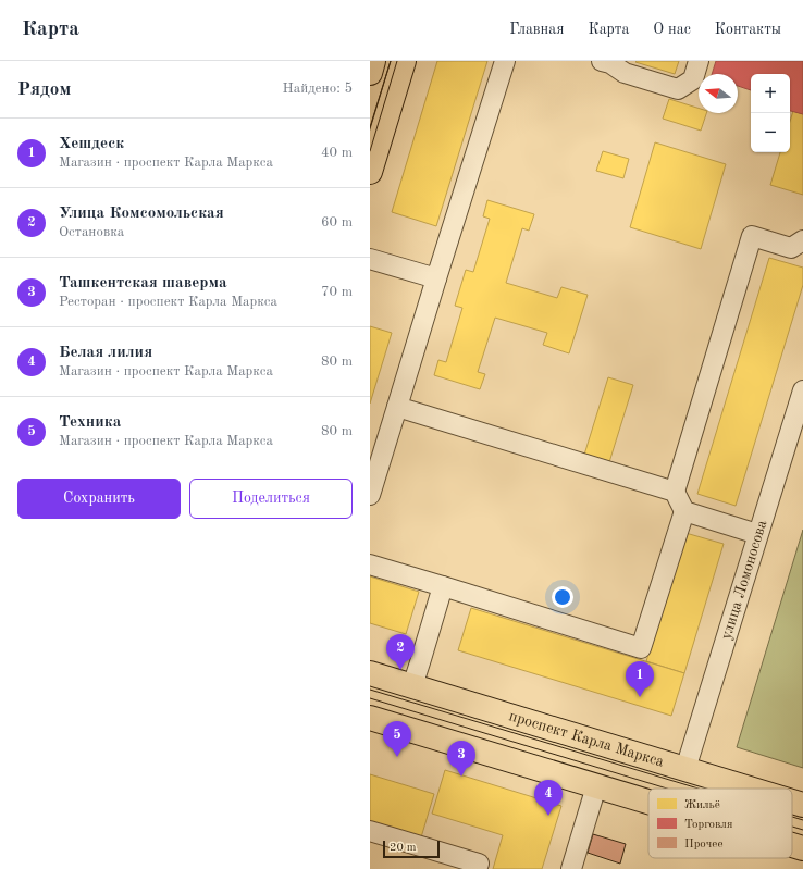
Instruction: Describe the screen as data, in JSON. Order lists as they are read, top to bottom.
{
  "streets": {
    "main road": ["проспект Карла Маркса"],
    "street": ["улица Ломоносова"]
  },
  "crossings": [
    ["улица Ломоносова", "проспект Карла Маркса"]
  ],
  "legend": ["Жильё", "Торговля", "Прочее"],
  "scale_bar": "20 m",
  "north": "left",
  "page": {
    "header": "Карта",
    "nav": [
      "Главная",
      "Карта",
      "О нас",
      "Контакты"
    ],
    "heading": ["Рядом", "Найдено: 5"],
    "map_buttons": ["+", "−"],
    "list": [
      {
        "mark": "1",
        "name": "Хешдеск",
        "note": "Магазин · проспект Карла Маркса",
        "value": "40 m"
      },
      {
        "mark": "2",
        "name": "Улица Комсомольская",
        "note": "Остановка",
        "value": "60 m"
      },
      {
        "mark": "3",
        "name": "Ташкентская шаверма",
        "note": "Ресторан · проспект Карла Маркса",
        "value": "70 m"
      },
      {
        "mark": "4",
        "name": "Белая лилия",
        "note": "Магазин · проспект Карла Маркса",
        "value": "80 m"
      },
      {
        "mark": "5",
        "name": "Техника",
        "note": "Магазин · проспект Карла Маркса",
        "value": "80 m"
      }
    ],
    "buttons": ["Сохранить", "Поделиться"],
    "pins": [
      "2",
      "1",
      "5",
      "3",
      "4"
    ],
    "scale": "20 m"
  }
}
